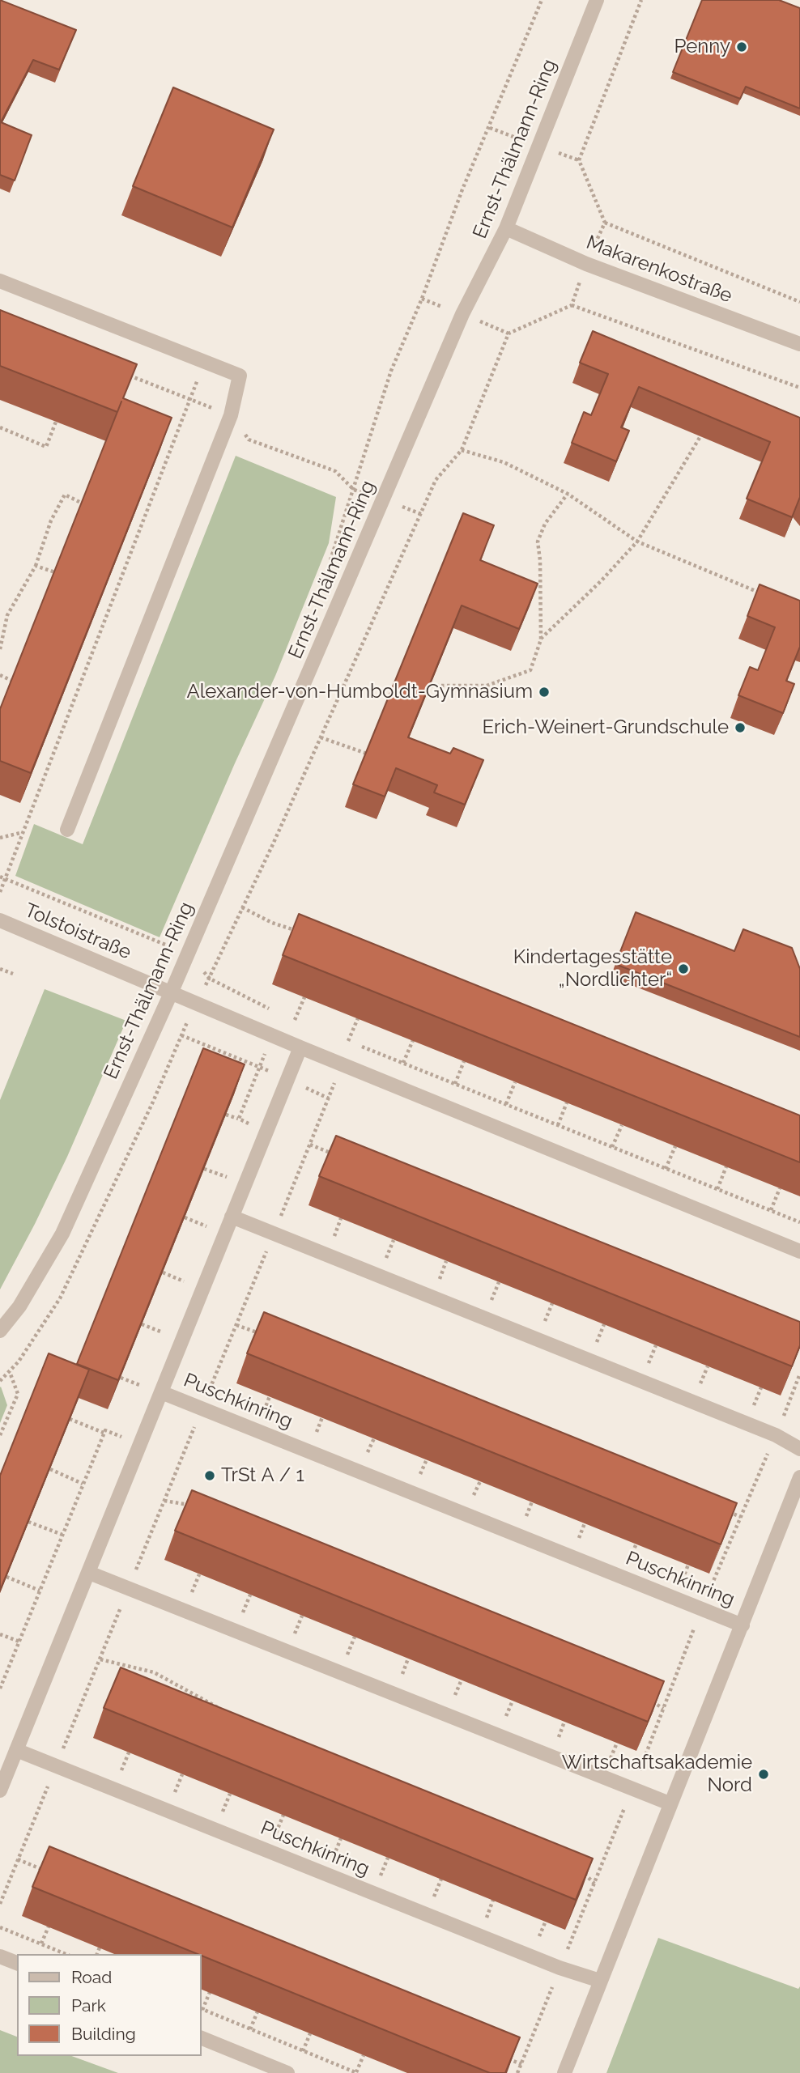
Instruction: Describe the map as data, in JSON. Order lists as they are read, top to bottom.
{
  "streets": {
    "street": [
      "Ernst-Thälmann-Ring",
      "Makarenkostraße",
      "Tolstoistraße",
      "Puschkinring"
    ]
  },
  "crossings": [
    ["Ernst-Thälmann-Ring", "Makarenkostraße"],
    ["Ernst-Thälmann-Ring", "Tolstoistraße"]
  ],
  "places": [
    "Penny",
    "Alexander-von-Humboldt-Gymnasium",
    "Erich-Weinert-Grundschule",
    "Kindertagesstätte „Nordlichter“",
    "TrSt A / 1",
    "Wirtschaftsakademie Nord"
  ],
  "legend": ["Road", "Park", "Building"]
}
